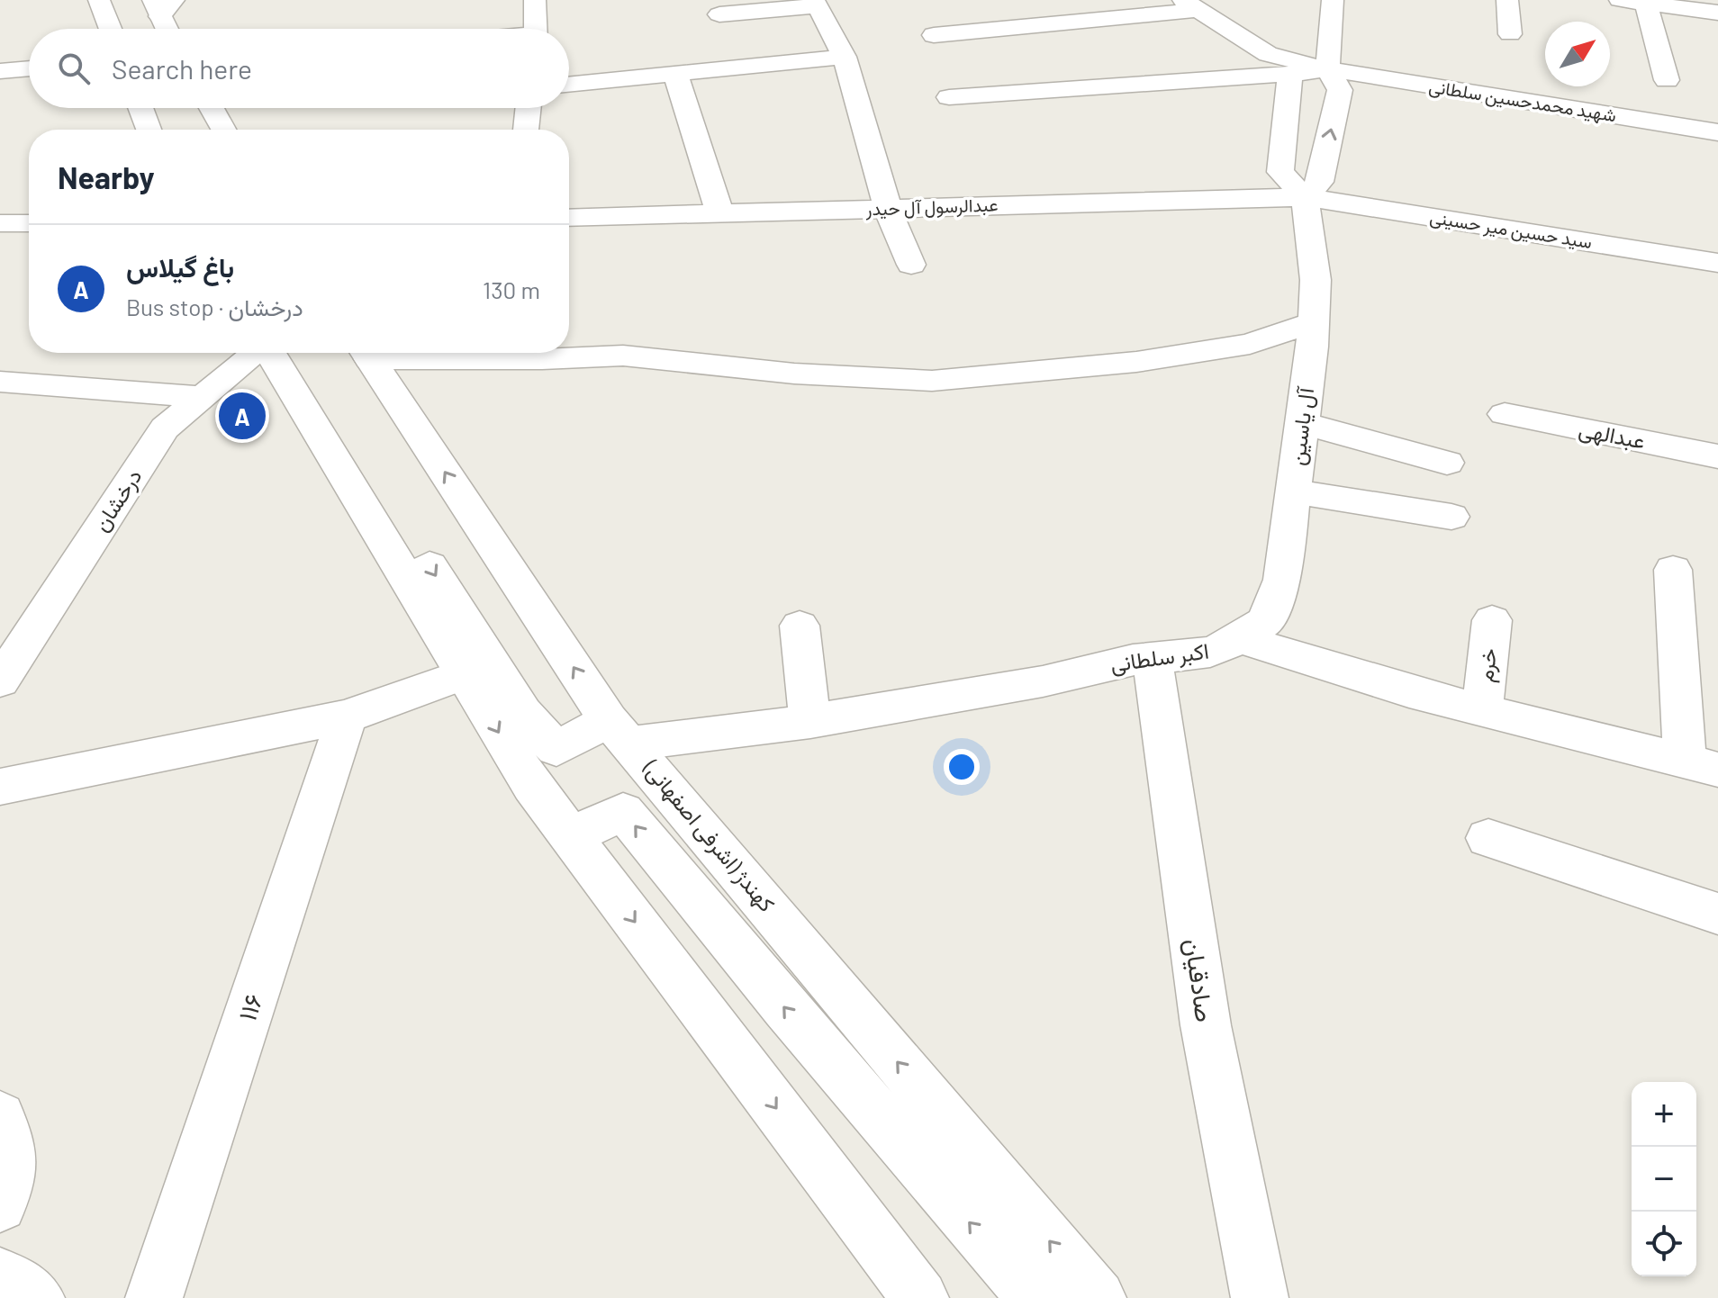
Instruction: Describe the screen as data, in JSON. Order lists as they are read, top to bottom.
{
  "streets": {
    "street": [
      "شهید محمدحسین سلطانی",
      "عبدالرسول آل حیدر",
      "سید حسین میر حسینی",
      "آل یاسین",
      "عبدالهی",
      "درخشان",
      "اکبر سلطانی",
      "خرم",
      "کهندژ (اشرفی اصفهانی)",
      "صادقیان",
      "۱۱۶"
    ]
  },
  "crossings": [
    ["عبدالرسول آل حیدر", "سید حسین میر حسینی"],
    ["عبدالرسول آل حیدر", "آل یاسین"],
    ["سید حسین میر حسینی", "آل یاسین"],
    ["آل یاسین", "اکبر سلطانی"],
    ["اکبر سلطانی", "خرم"],
    ["اکبر سلطانی", "کهندژ (اشرفی اصفهانی)"],
    ["اکبر سلطانی", "صادقیان"]
  ],
  "north": "top right",
  "page": {
    "search": "Search here",
    "heading": "Nearby",
    "list": [
      {
        "mark": "A",
        "name": "باغ گیلاس",
        "note": "Bus stop · درخشان",
        "value": "130 m"
      }
    ],
    "pins": "A",
    "map_buttons": ["+", "−"]
  }
}
